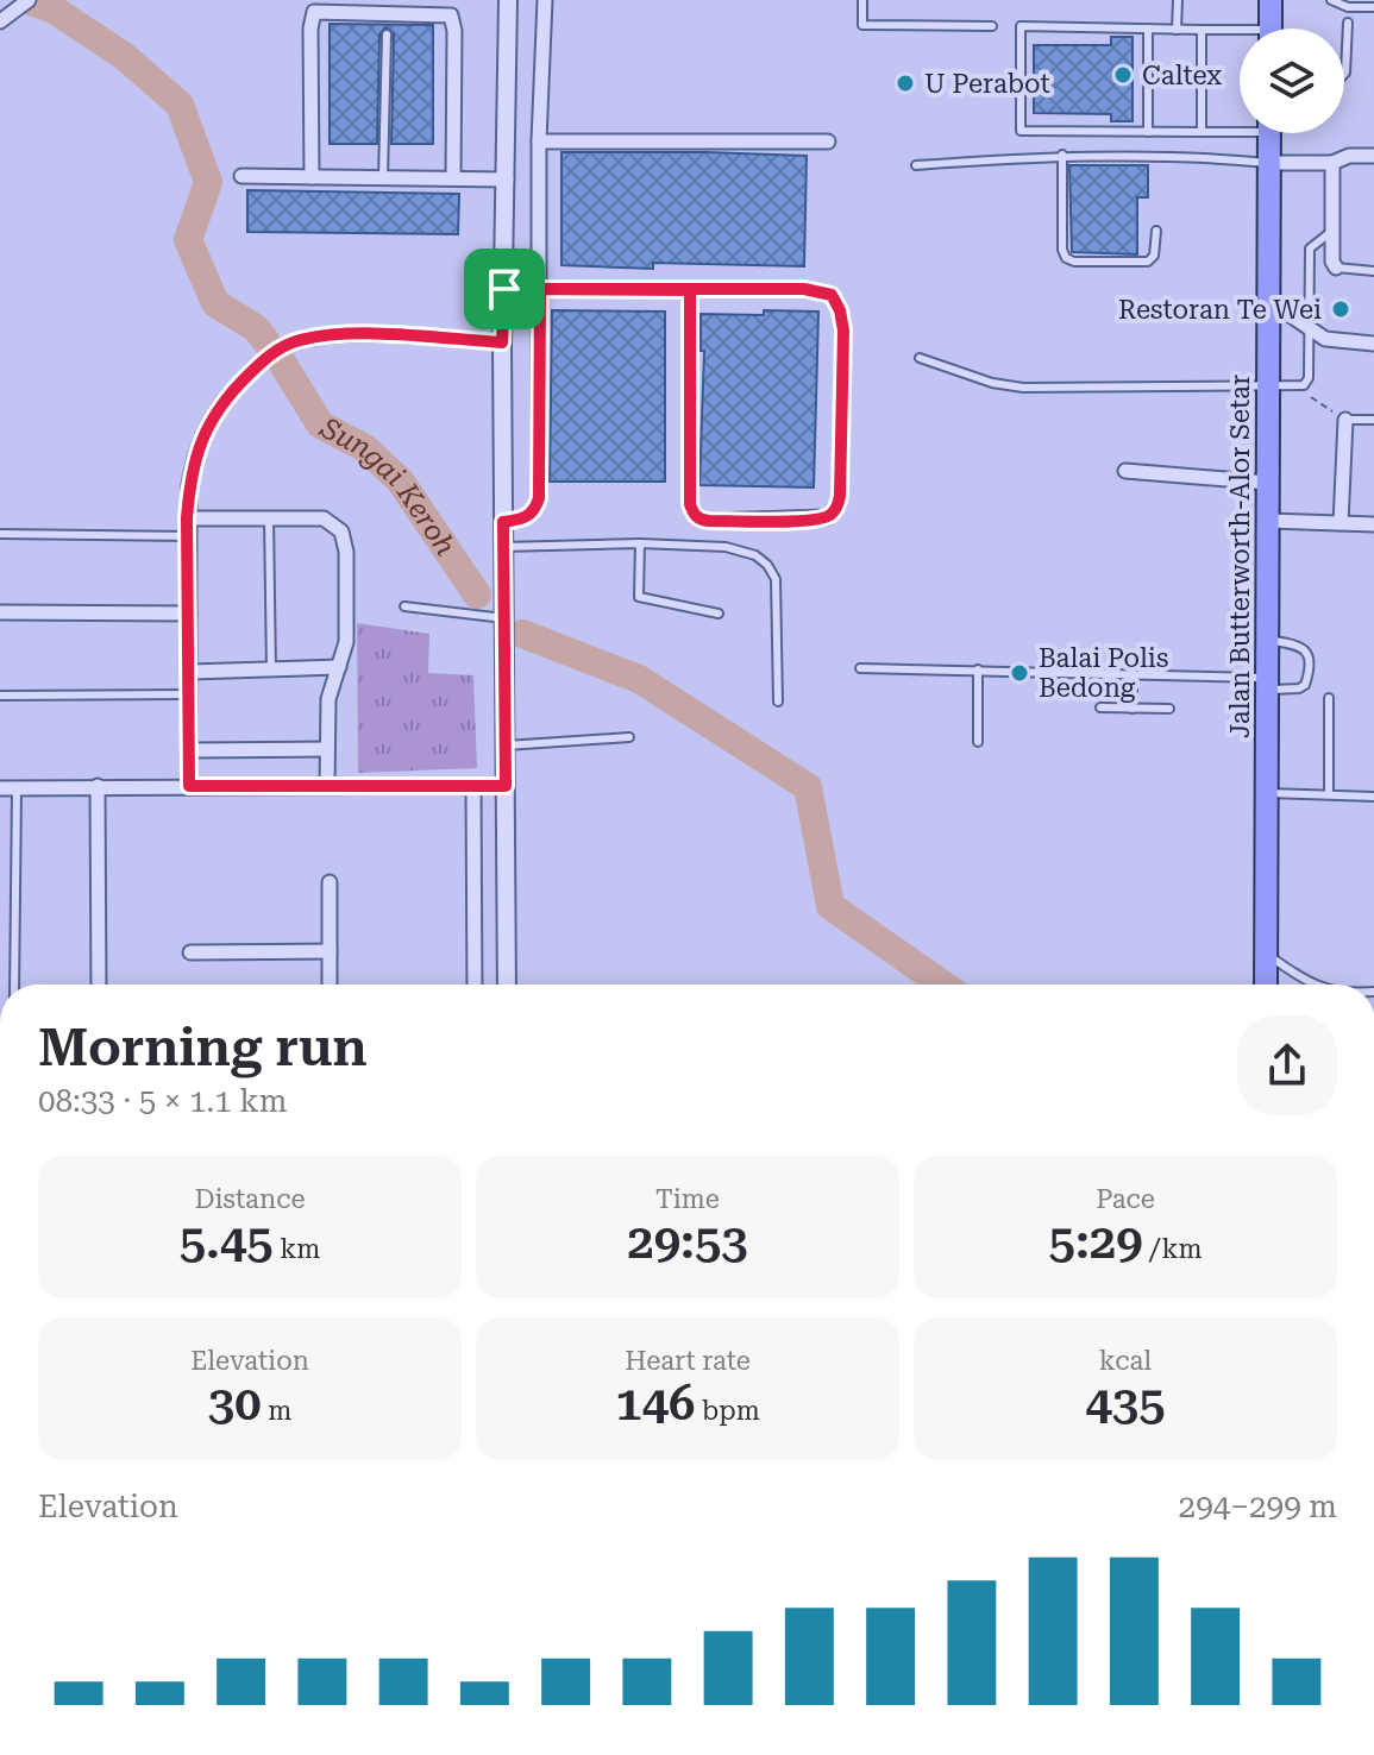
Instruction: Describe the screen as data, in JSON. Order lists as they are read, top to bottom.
{
  "streets": {
    "main road": ["Jalan Butterworth-Alor Setar"]
  },
  "water": ["Sungai Keroh"],
  "places": [
    "Caltex",
    "U Perabot",
    "Restoran Te Wei",
    "Balai Polis Bedong"
  ],
  "page": {
    "heading": ["Morning run", "08:33 · 5 × 1.1 km"],
    "stats": [
      ["Distance", "5.45 km"],
      ["Time", "29:53"],
      ["Pace", "5:29 /km"],
      ["Elevation", "30 m"],
      ["Heart rate", "146 bpm"],
      ["kcal", "435"]
    ],
    "chart": ["Elevation", "294–299 m"]
  }
}
